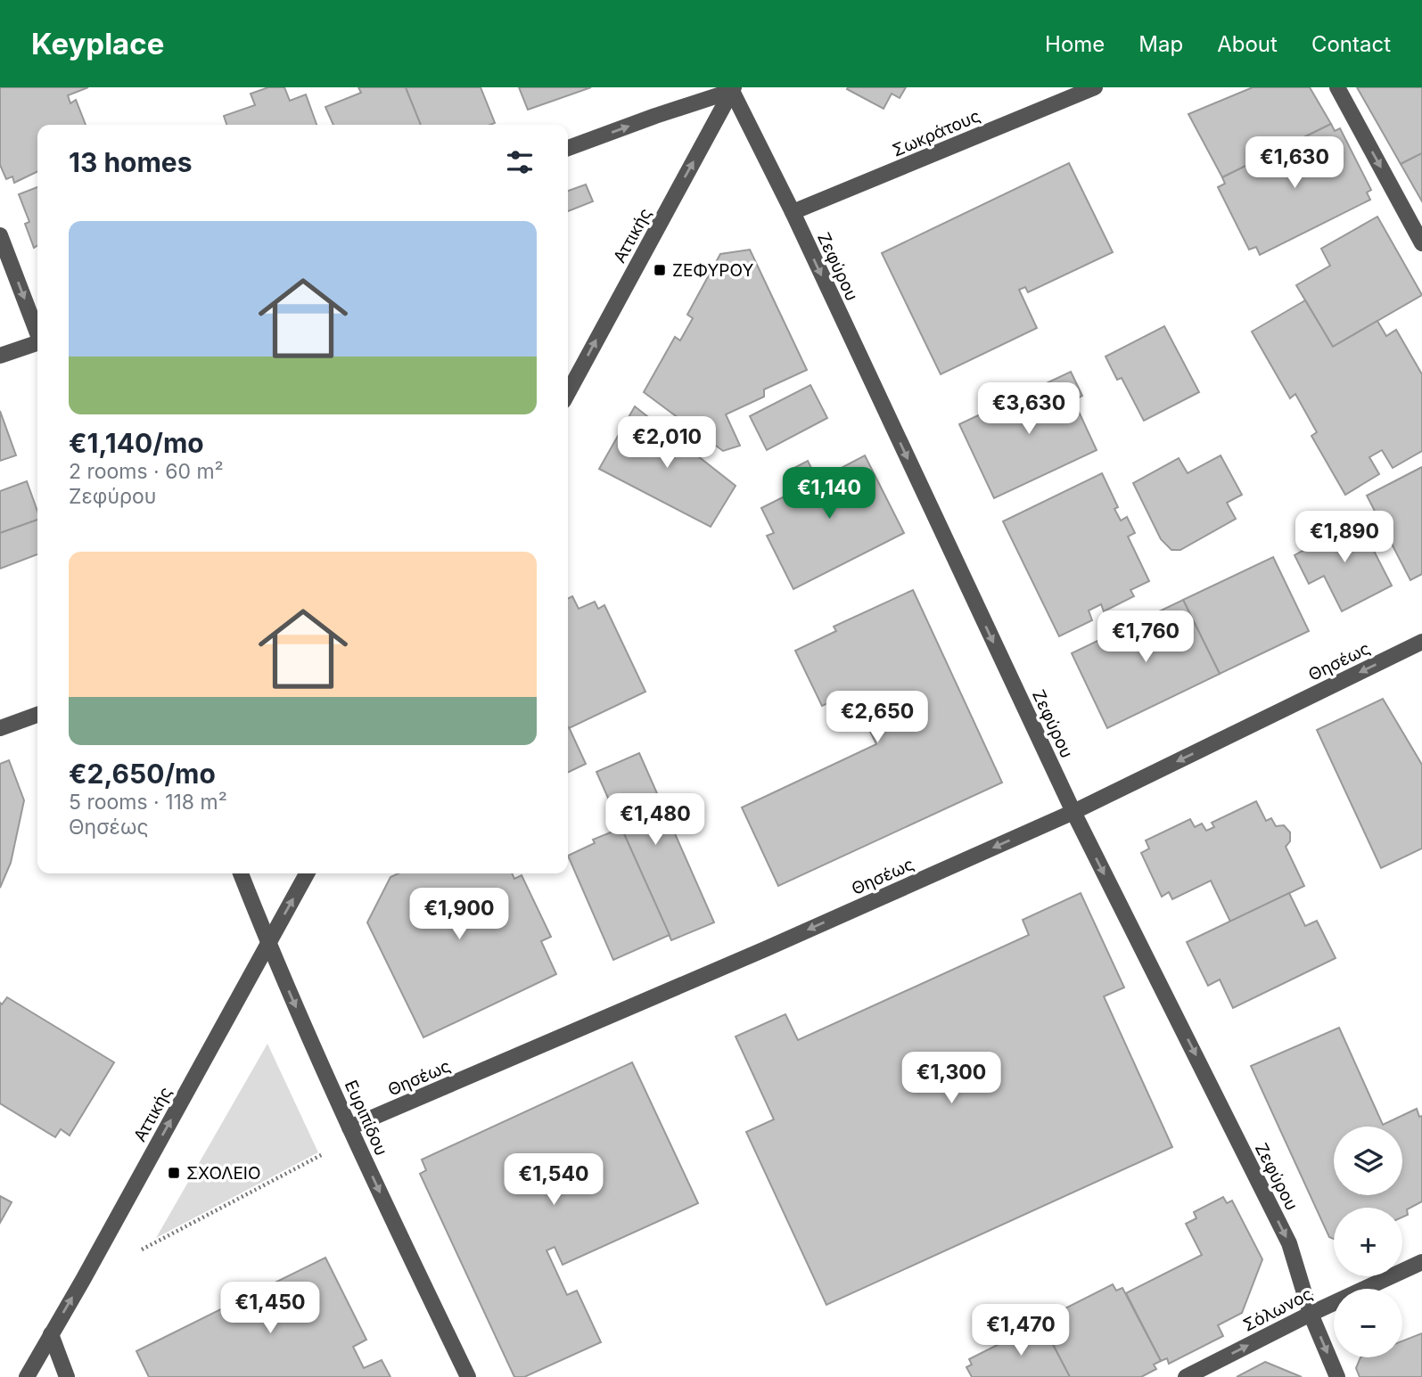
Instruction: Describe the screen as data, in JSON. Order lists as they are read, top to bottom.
{
  "streets": {
    "street": [
      "Σωκράτους",
      "Αττικής",
      "Ζεφύρου",
      "Θησέως",
      "Ευριπίδου",
      "Σόλωνος"
    ]
  },
  "crossings": [
    ["Σωκράτους", "Ζεφύρου"],
    ["Αττικής", "Ζεφύρου"],
    ["Αττικής", "Ευριπίδου"],
    ["Ζεφύρου", "Θησέως"],
    ["Ζεφύρου", "Σόλωνος"],
    ["Θησέως", "Ευριπίδου"]
  ],
  "one_way": [
    "Αττικής",
    "Ζεφύρου",
    "Θησέως",
    "Ευριπίδου",
    "Σόλωνος"
  ],
  "places": {
    "transit": ["ΖΕΦΥΡΟΥ", "ΣΧΟΛΕΙΟ"]
  },
  "page": {
    "header": "Keyplace",
    "nav": [
      "Home",
      "Map",
      "About",
      "Contact"
    ],
    "heading": "13 homes",
    "price": [
      "€1,630",
      "€3,630",
      "€2,010",
      "€1,140",
      "€1,890",
      "€1,760",
      "€2,650",
      "€1,480",
      "€1,900",
      "€1,300",
      "€1,540",
      "€1,450",
      "€1,470"
    ],
    "list": [
      {
        "name": "€1,140/mo",
        "note": "2 rooms · 60 m² · Ζεφύρου"
      },
      {
        "name": "€2,650/mo",
        "note": "5 rooms · 118 m² · Θησέως"
      }
    ],
    "map_buttons": ["+", "−"]
  }
}
